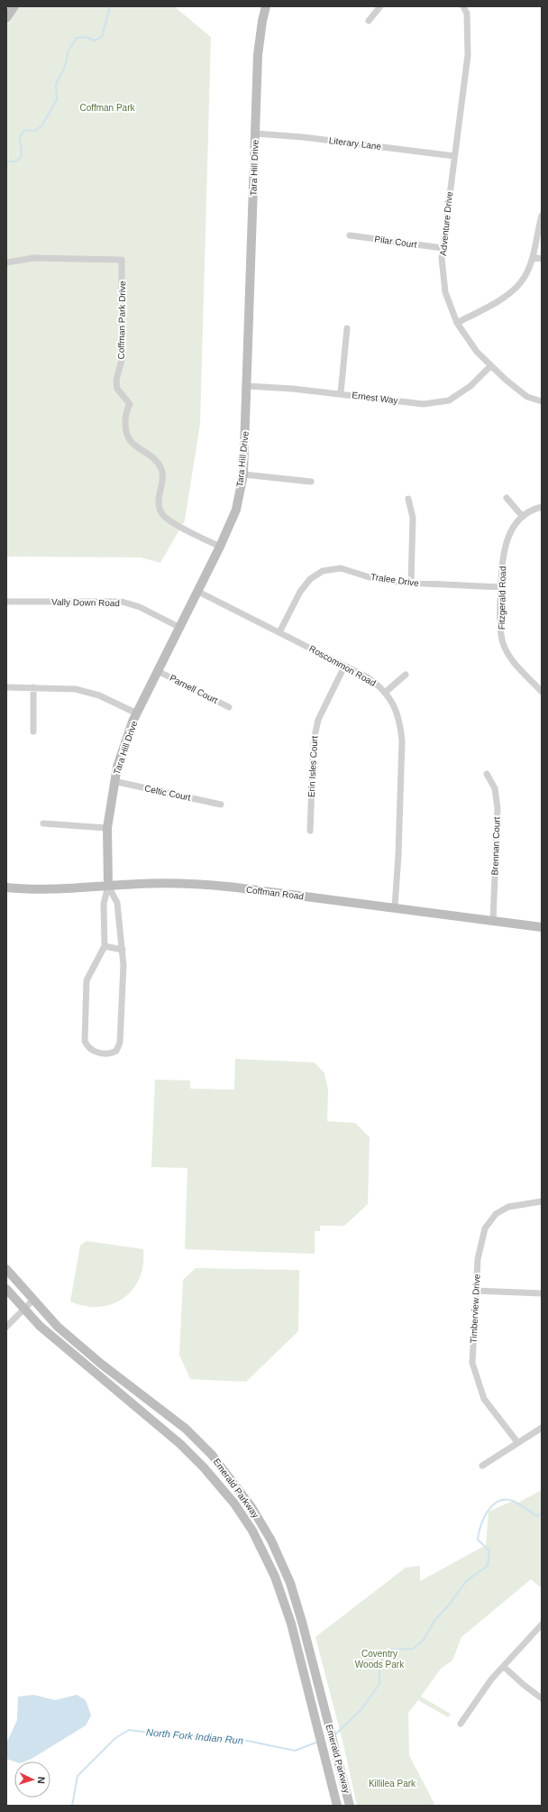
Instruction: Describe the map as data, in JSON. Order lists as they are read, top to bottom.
{
  "streets": {
    "main road": ["Tara Hill Drive", "Coffman Road", "Emerald Parkway"],
    "street": [
      "Literary Lane",
      "Adventure Drive",
      "Pilar Court",
      "Coffman Park Drive",
      "Ernest Way",
      "Tralee Drive",
      "Fitzgerald Road",
      "Vally Down Road",
      "Roscommon Road",
      "Parnell Court",
      "Erin Isles Court",
      "Celtic Court",
      "Brennan Court",
      "Timberview Drive"
    ]
  },
  "crossings": [
    ["Literary Lane", "Tara Hill Drive"],
    ["Literary Lane", "Adventure Drive"],
    ["Tara Hill Drive", "Coffman Park Drive"],
    ["Tara Hill Drive", "Ernest Way"],
    ["Tara Hill Drive", "Vally Down Road"],
    ["Tara Hill Drive", "Roscommon Road"],
    ["Tara Hill Drive", "Parnell Court"],
    ["Tara Hill Drive", "Celtic Court"],
    ["Tara Hill Drive", "Coffman Road"],
    ["Adventure Drive", "Pilar Court"],
    ["Adventure Drive", "Ernest Way"],
    ["Tralee Drive", "Fitzgerald Road"],
    ["Tralee Drive", "Roscommon Road"],
    ["Roscommon Road", "Erin Isles Court"],
    ["Roscommon Road", "Coffman Road"],
    ["Brennan Court", "Coffman Road"]
  ],
  "water": ["North Fork Indian Run"],
  "parks": ["Coffman Park", "Coventry Woods Park", "Killilea Park"],
  "north": "right"
}
